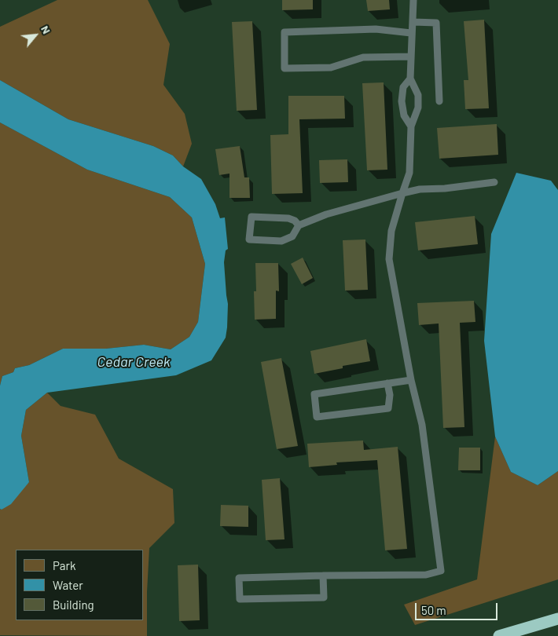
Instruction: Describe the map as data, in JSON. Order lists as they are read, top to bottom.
{
  "water": ["Cedar Creek"],
  "legend": ["Park", "Water", "Building"],
  "scale_bar": "50 m",
  "north": "top right"
}
